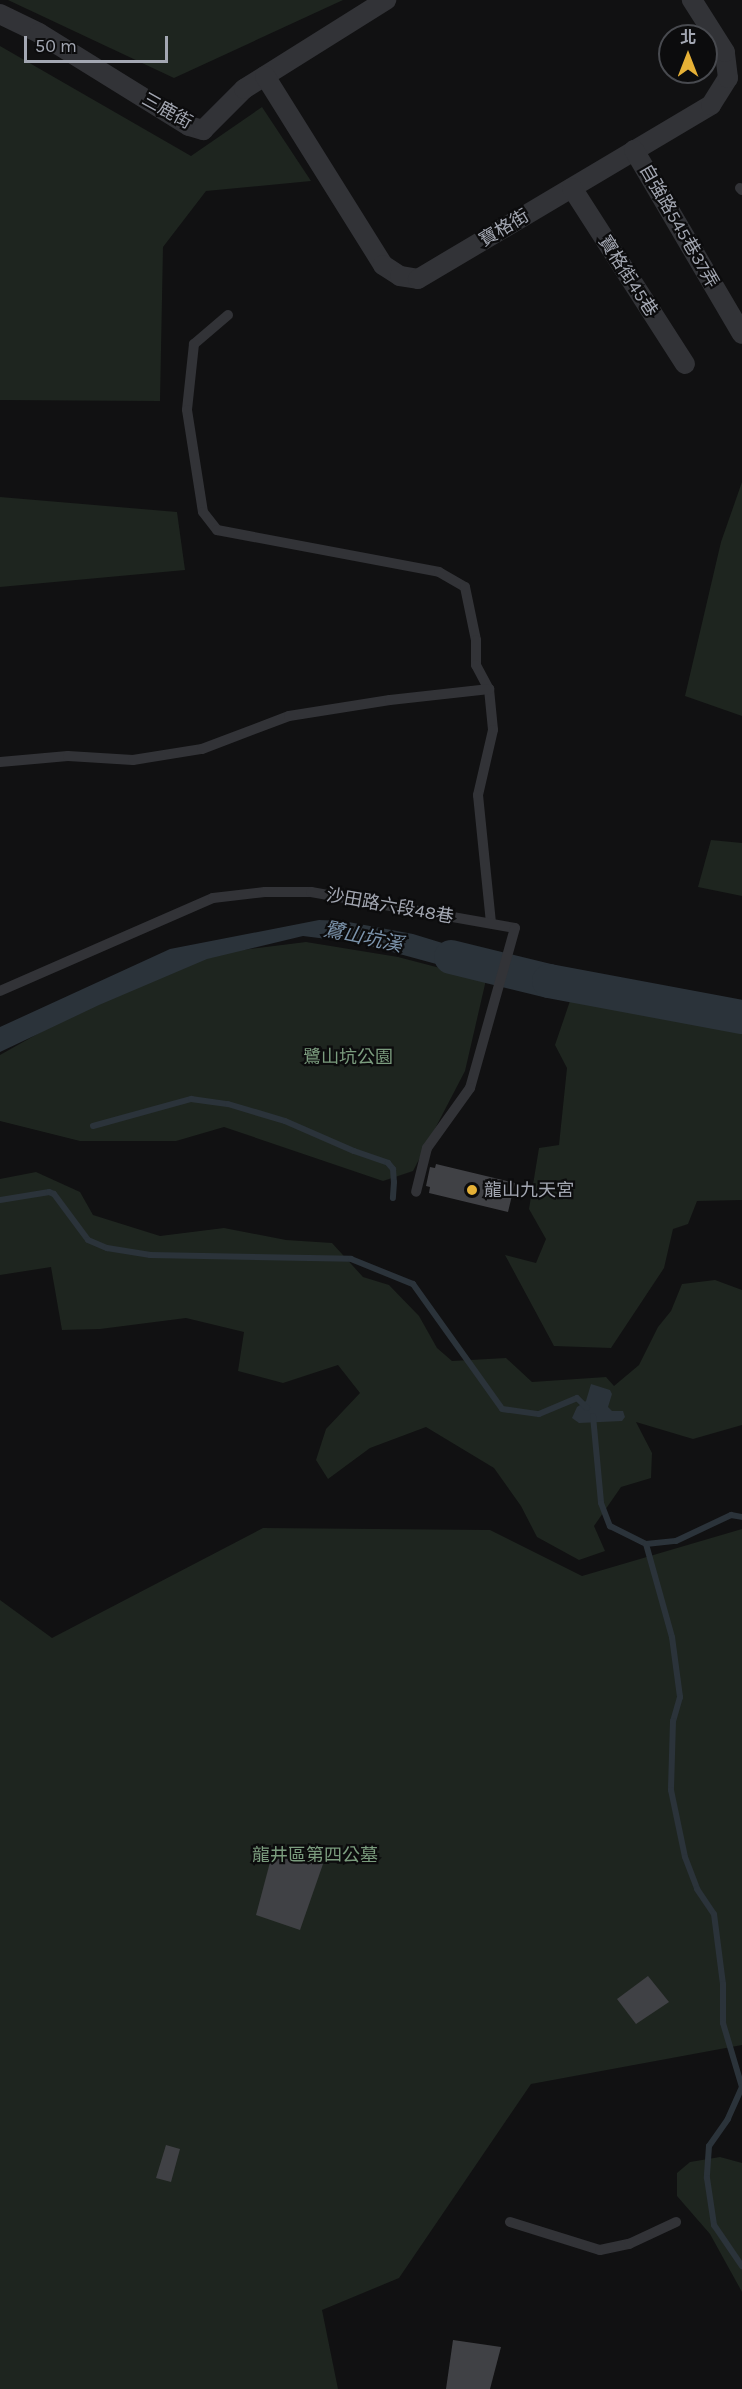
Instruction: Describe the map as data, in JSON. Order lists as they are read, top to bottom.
{
  "streets": {
    "street": [
      "三鹿街",
      "自強路545巷37弄",
      "寶格街",
      "寶格街45巷"
    ],
    "lane": ["沙田路六段48巷"]
  },
  "crossings": [
    ["三鹿街", "寶格街"],
    ["自強路545巷37弄", "寶格街"],
    ["寶格街", "寶格街45巷"]
  ],
  "water": ["鷺山坑溪"],
  "parks": ["鷺山坑公園", "龍井區第四公墓"],
  "places": ["龍山九天宮"],
  "scale_bar": "50 m",
  "north": "top"
}
